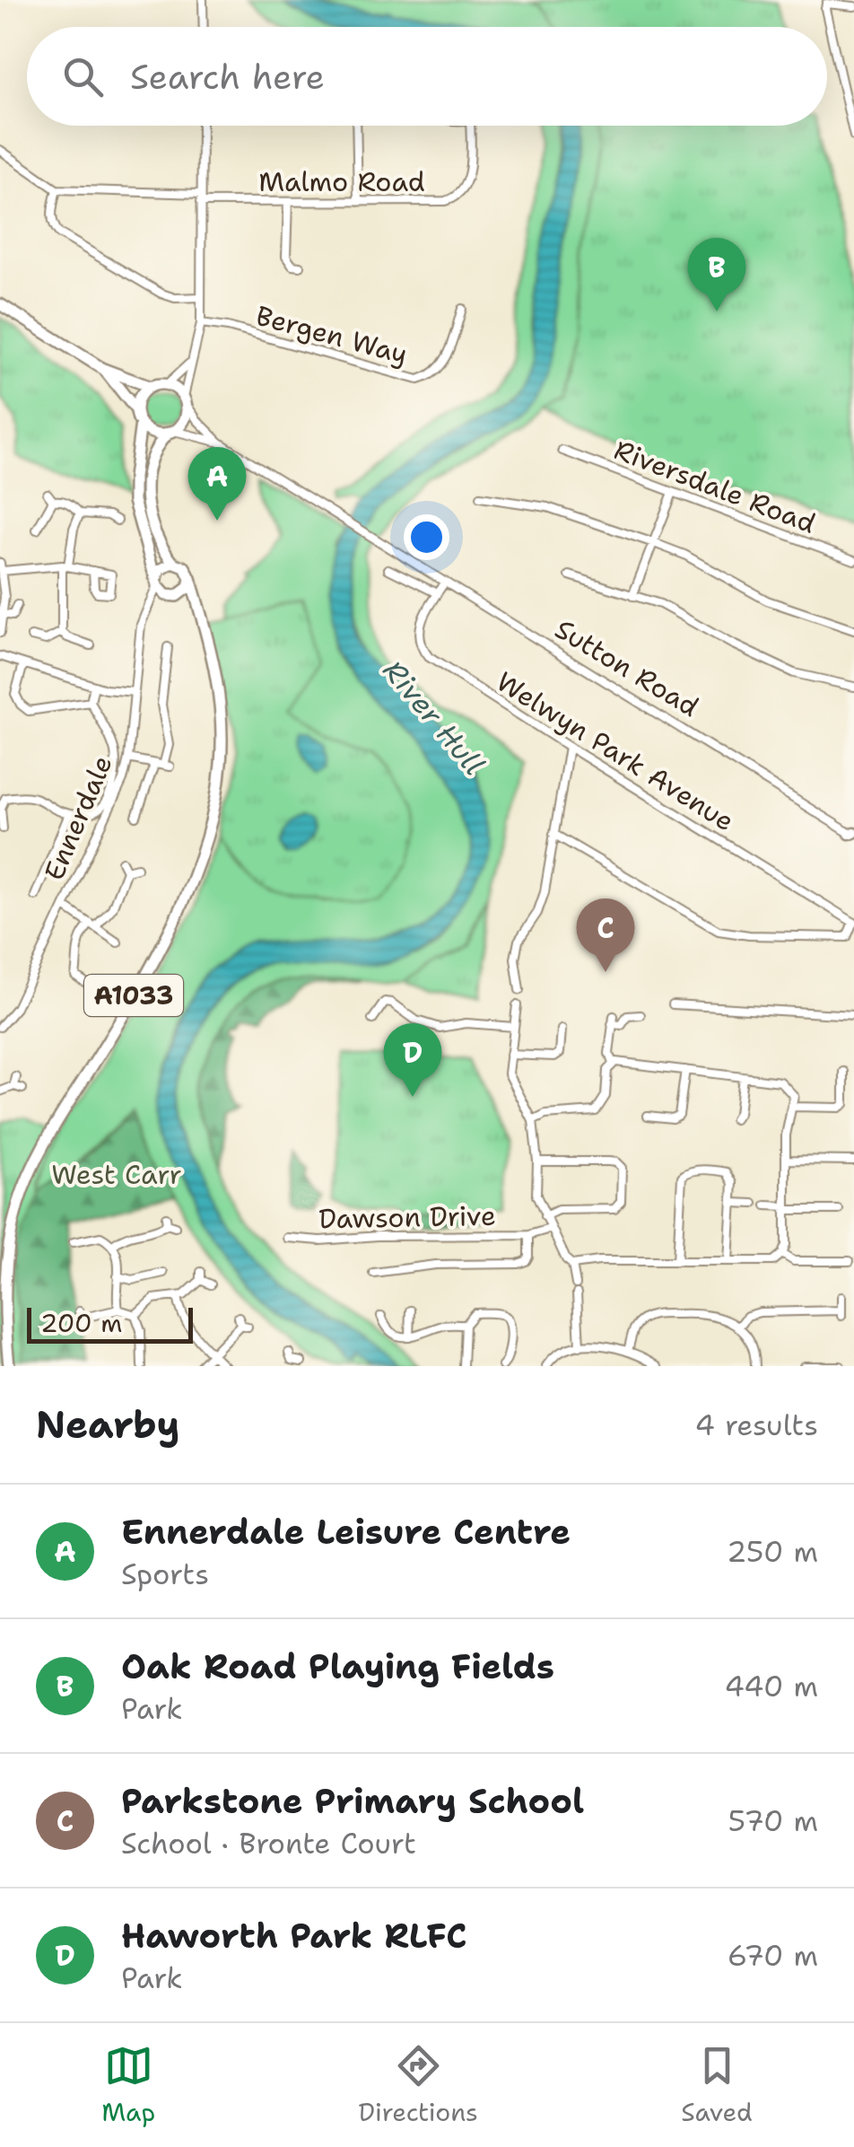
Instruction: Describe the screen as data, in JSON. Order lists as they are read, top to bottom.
{
  "streets": {
    "highway": ["A1033"],
    "street": [
      "Malmo Road",
      "Bergen Way",
      "Riversdale Road",
      "Sutton Road",
      "Welwyn Park Avenue",
      "Ennerdale",
      "Dawson Drive"
    ]
  },
  "crossings": [
    ["Sutton Road", "Welwyn Park Avenue"],
    ["Ennerdale", "A1033"]
  ],
  "water": ["River Hull"],
  "parks": ["West Carr"],
  "scale_bar": "200 m",
  "page": {
    "search": "Search here",
    "pins": [
      "B",
      "A",
      "C",
      "D"
    ],
    "scale": "200 m",
    "heading": ["Nearby", "4 results"],
    "list": [
      {
        "mark": "A",
        "name": "Ennerdale Leisure Centre",
        "note": "Sports",
        "value": "250 m"
      },
      {
        "mark": "B",
        "name": "Oak Road Playing Fields",
        "note": "Park",
        "value": "440 m"
      },
      {
        "mark": "C",
        "name": "Parkstone Primary School",
        "note": "School · Bronte Court",
        "value": "570 m"
      },
      {
        "mark": "D",
        "name": "Haworth Park RLFC",
        "note": "Park",
        "value": "670 m"
      }
    ],
    "nav": ["Map", "Directions", "Saved"]
  }
}
